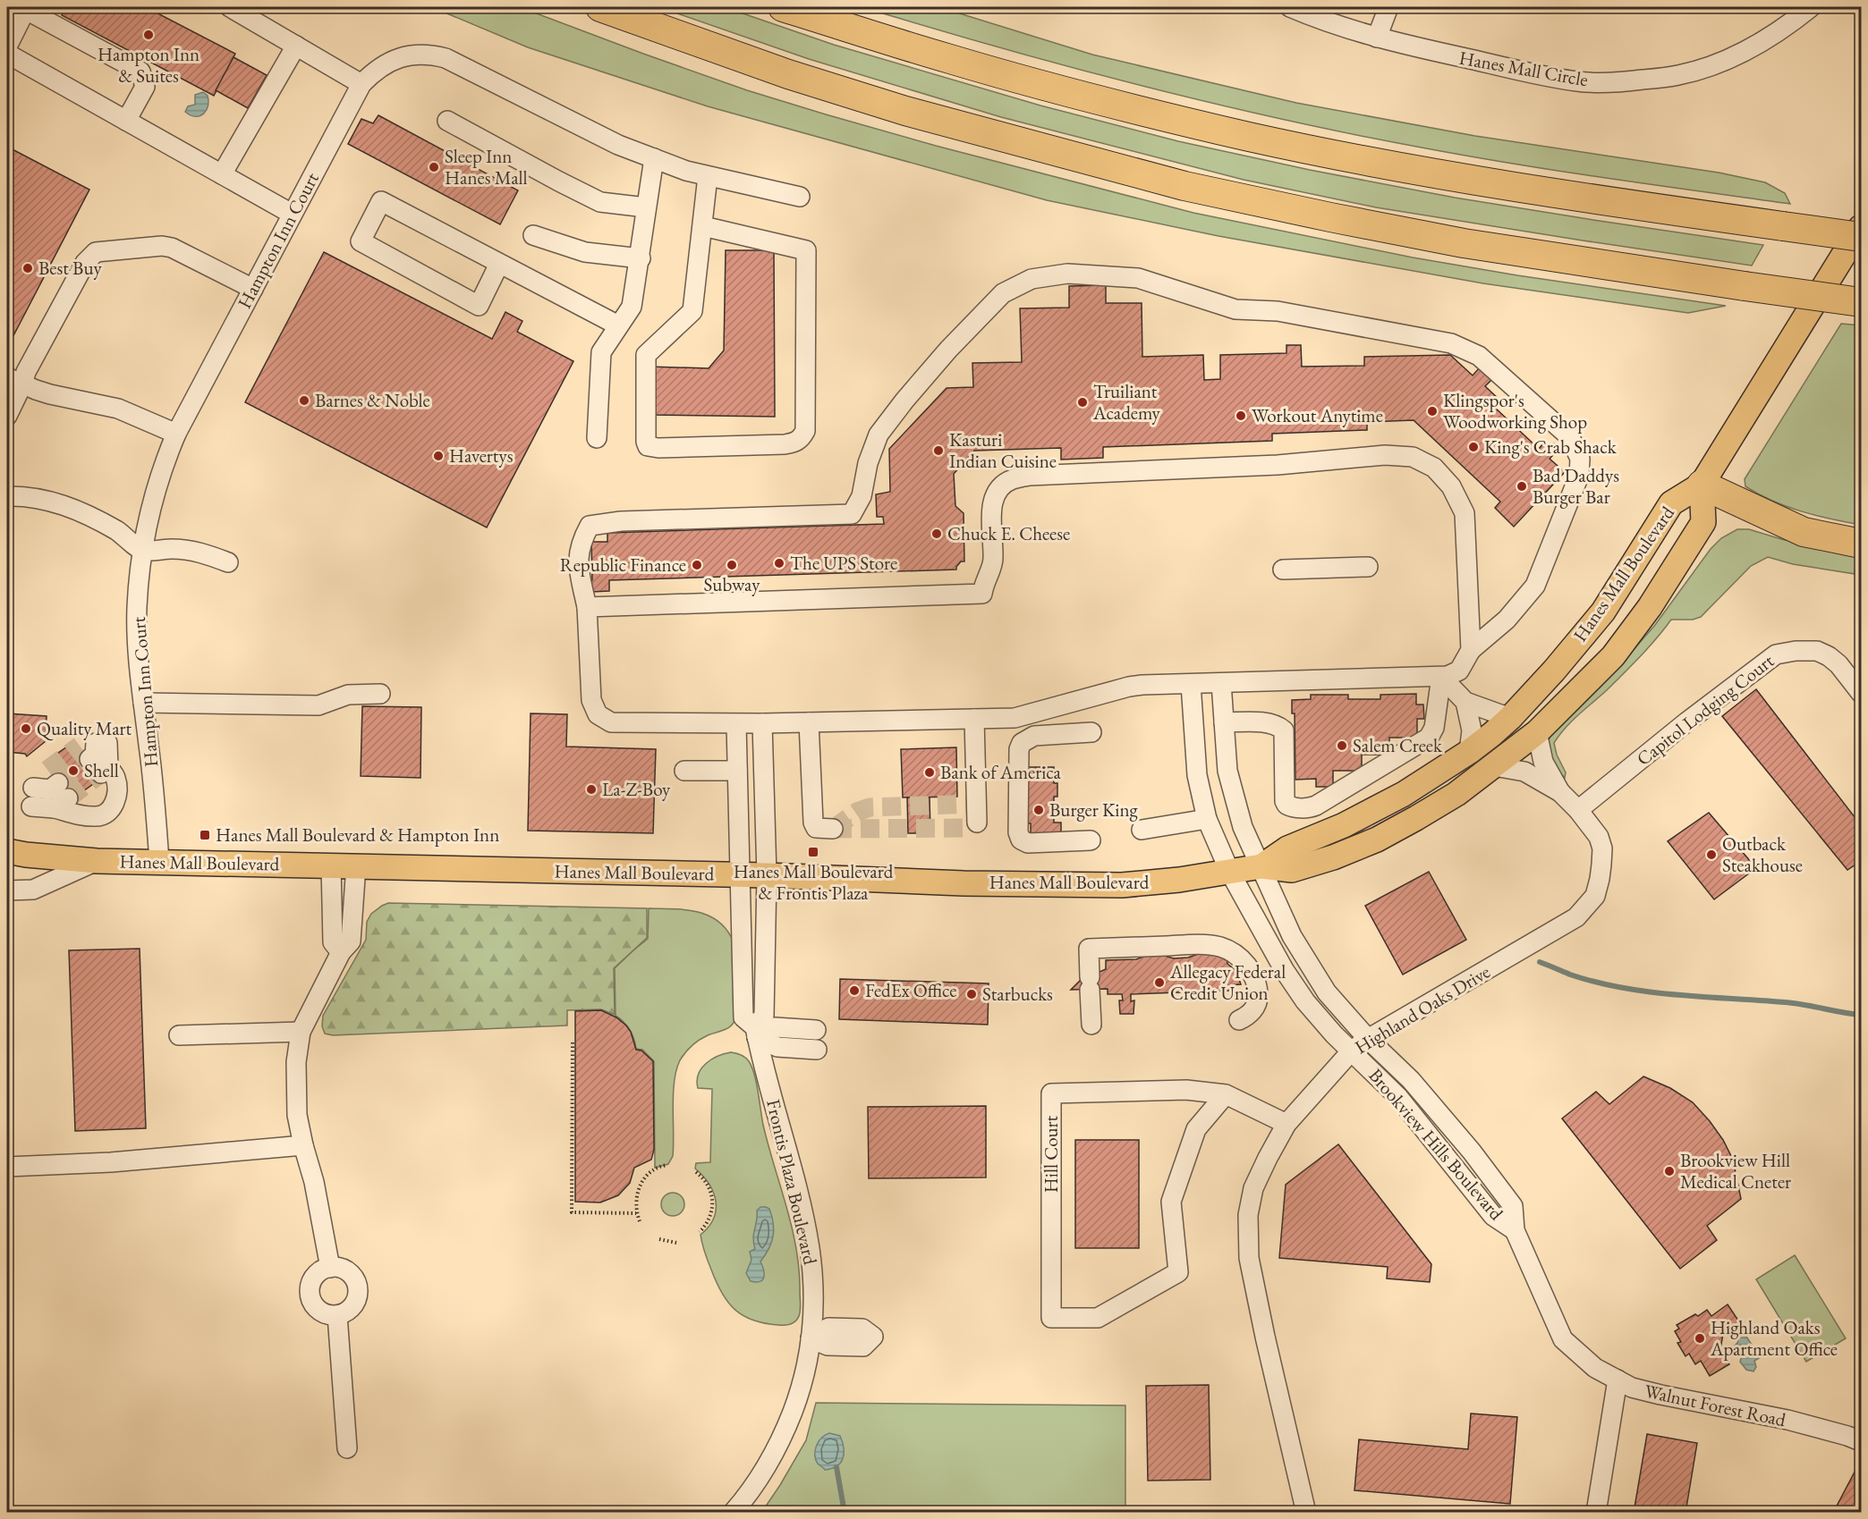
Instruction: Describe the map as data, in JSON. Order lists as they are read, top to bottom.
{
  "streets": {
    "main road": ["Hanes Mall Boulevard"],
    "street": [
      "Hanes Mall Circle",
      "Hampton Inn Court",
      "Capitol Lodging Court",
      "Highland Oaks Drive",
      "Brookview Hills Boulevard",
      "Hill Court",
      "Frontis Plaza Boulevard",
      "Walnut Forest Road"
    ]
  },
  "crossings": [
    ["Hampton Inn Court", "Hanes Mall Boulevard"],
    ["Hanes Mall Boulevard", "Highland Oaks Drive"],
    ["Hanes Mall Boulevard", "Brookview Hills Boulevard"],
    ["Hanes Mall Boulevard", "Frontis Plaza Boulevard"],
    ["Capitol Lodging Court", "Highland Oaks Drive"],
    ["Highland Oaks Drive", "Brookview Hills Boulevard"],
    ["Highland Oaks Drive", "Hill Court"],
    ["Brookview Hills Boulevard", "Walnut Forest Road"]
  ],
  "places": {
    "other": [
      "Hampton Inn & Suites",
      "Sleep Inn Hanes Mall",
      "Best Buy",
      "Barnes & Noble",
      "Truiliant Academy",
      "Klingspor's Woodworking Shop",
      "Workout Anytime",
      "King's Crab Shack",
      "Kasturi Indian Cuisine",
      "Havertys",
      "Bad Daddys Burger Bar",
      "Chuck E. Cheese",
      "The UPS Store",
      "Republic Finance",
      "Subway",
      "Quality Mart",
      "Salem Creek",
      "Shell",
      "Bank of America",
      "La-Z-Boy",
      "Burger King",
      "Outback Steakhouse",
      "Allegacy Federal Credit Union",
      "FedEx Office",
      "Starbucks",
      "Brookview Hill Medical Cneter",
      "Highland Oaks Apartment Office"
    ],
    "transit": ["Hanes Mall Boulevard & Hampton Inn", "Hanes Mall Boulevard & Frontis Plaza"]
  }
}
